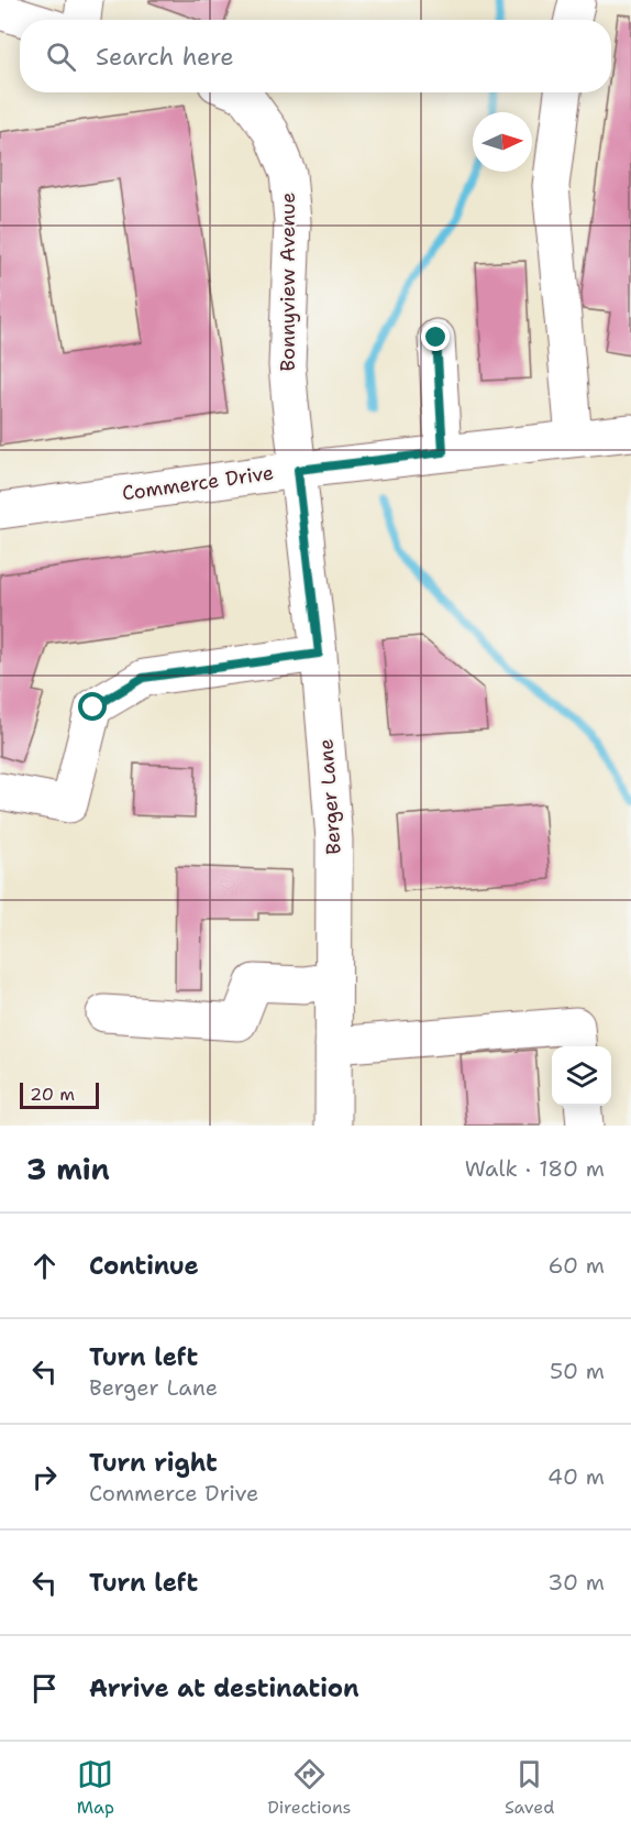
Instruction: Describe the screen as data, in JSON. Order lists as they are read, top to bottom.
{
  "streets": {
    "street": ["Bonnyview Avenue", "Commerce Drive", "Berger Lane"]
  },
  "crossings": [
    ["Bonnyview Avenue", "Commerce Drive"],
    ["Bonnyview Avenue", "Berger Lane"],
    ["Commerce Drive", "Berger Lane"]
  ],
  "scale_bar": "20 m",
  "north": "right",
  "page": {
    "search": "Search here",
    "scale": "20 m",
    "heading": ["3 min", "Walk · 180 m"],
    "list": [
      ["Continue", "60 m"],
      ["Turn left", "Berger Lane", "50 m"],
      ["Turn right", "Commerce Drive", "40 m"],
      ["Turn left", "30 m"],
      "Arrive at destination"
    ],
    "nav": ["Map", "Directions", "Saved"]
  }
}
